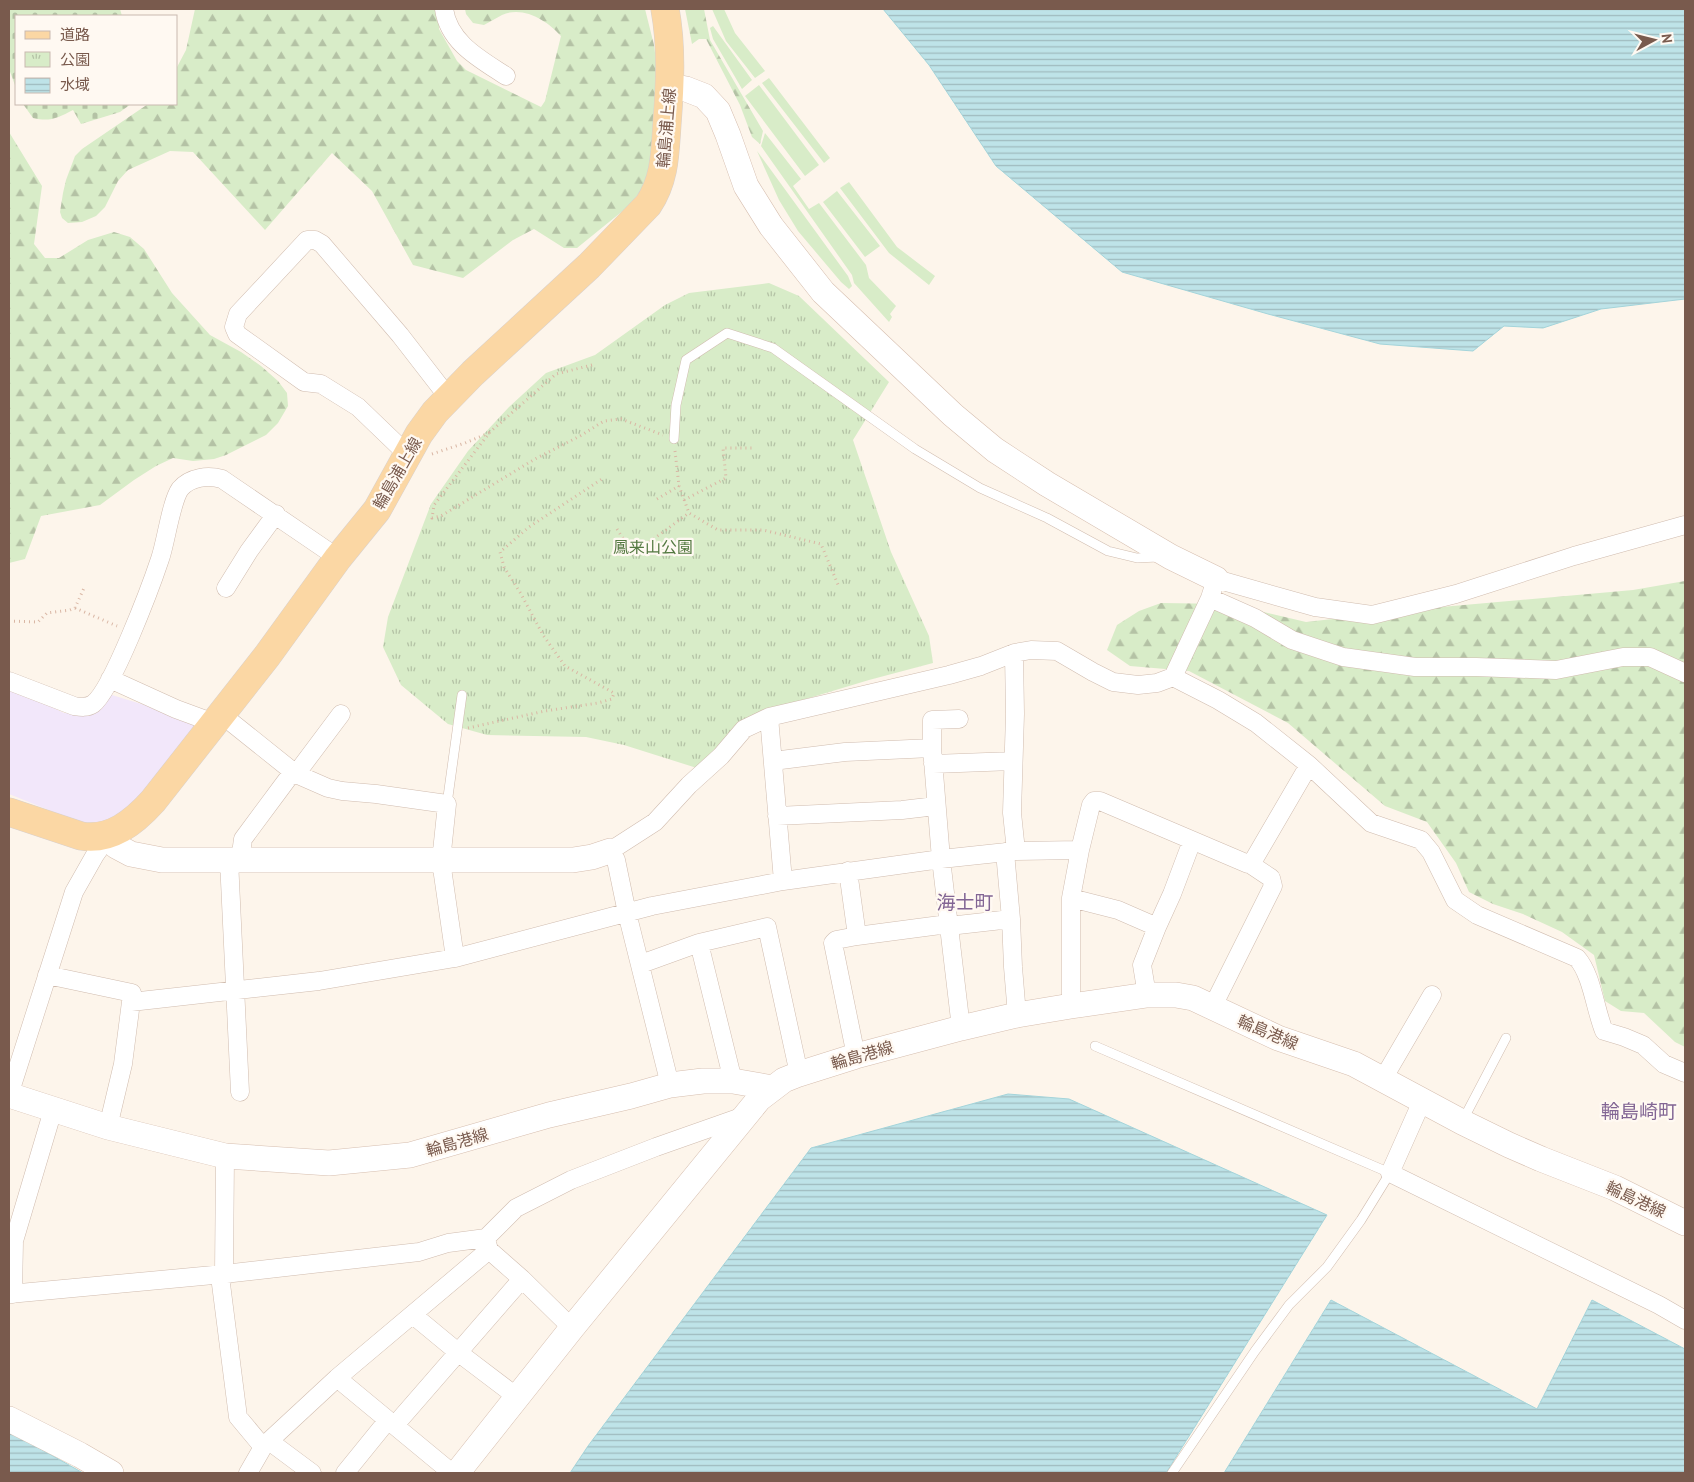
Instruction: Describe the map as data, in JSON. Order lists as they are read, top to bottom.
{
  "streets": {
    "main road": ["輪島浦上線"],
    "street": ["輪島港線"]
  },
  "districts": ["海士町", "輪島崎町"],
  "parks": ["鳳来山公園"],
  "legend": ["道路", "公園", "水域"],
  "north": "right"
}
